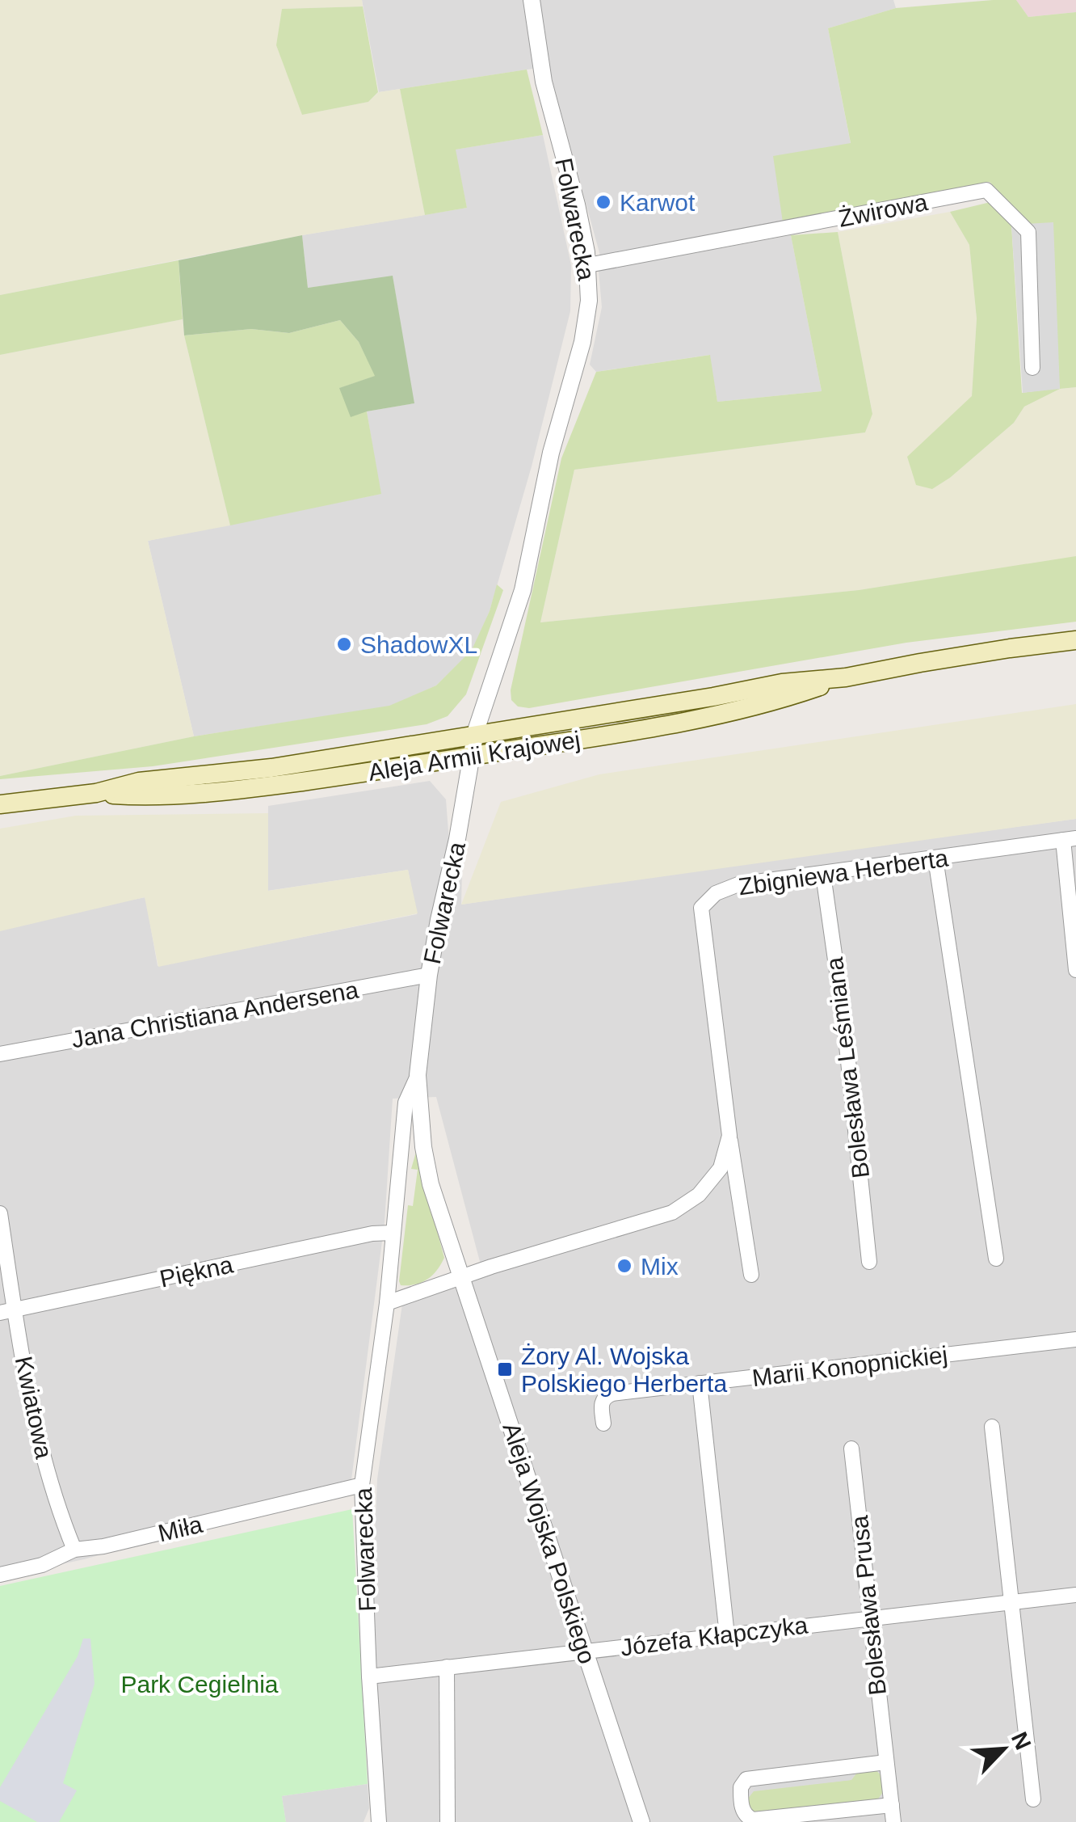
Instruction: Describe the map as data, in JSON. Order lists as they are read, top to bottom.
{
  "streets": {
    "main road": ["Aleja Armii Krajowej"],
    "street": [
      "Żwirowa",
      "Folwarecka",
      "Zbigniewa Herberta",
      "Jana Christiana Andersena",
      "Bolesława Leśmiana",
      "Piękna",
      "Marii Konopnickiej",
      "Kwiatowa",
      "Miła",
      "Aleja Wojska Polskiego",
      "Bolesława Prusa",
      "Józefa Kłapczyka"
    ]
  },
  "crossings": [
    ["Żwirowa", "Folwarecka"],
    ["Folwarecka", "Aleja Armii Krajowej"],
    ["Folwarecka", "Zbigniewa Herberta"],
    ["Folwarecka", "Jana Christiana Andersena"],
    ["Folwarecka", "Piękna"],
    ["Folwarecka", "Miła"],
    ["Folwarecka", "Aleja Wojska Polskiego"],
    ["Folwarecka", "Józefa Kłapczyka"],
    ["Zbigniewa Herberta", "Bolesława Leśmiana"],
    ["Zbigniewa Herberta", "Aleja Wojska Polskiego"],
    ["Piękna", "Kwiatowa"],
    ["Kwiatowa", "Miła"],
    ["Aleja Wojska Polskiego", "Józefa Kłapczyka"],
    ["Bolesława Prusa", "Józefa Kłapczyka"]
  ],
  "parks": ["Park Cegielnia"],
  "places": {
    "other": ["Karwot", "ShadowXL", "Mix"],
    "transit": ["Żory Al. Wojska Polskiego Herberta"]
  },
  "north": "top right"
}
